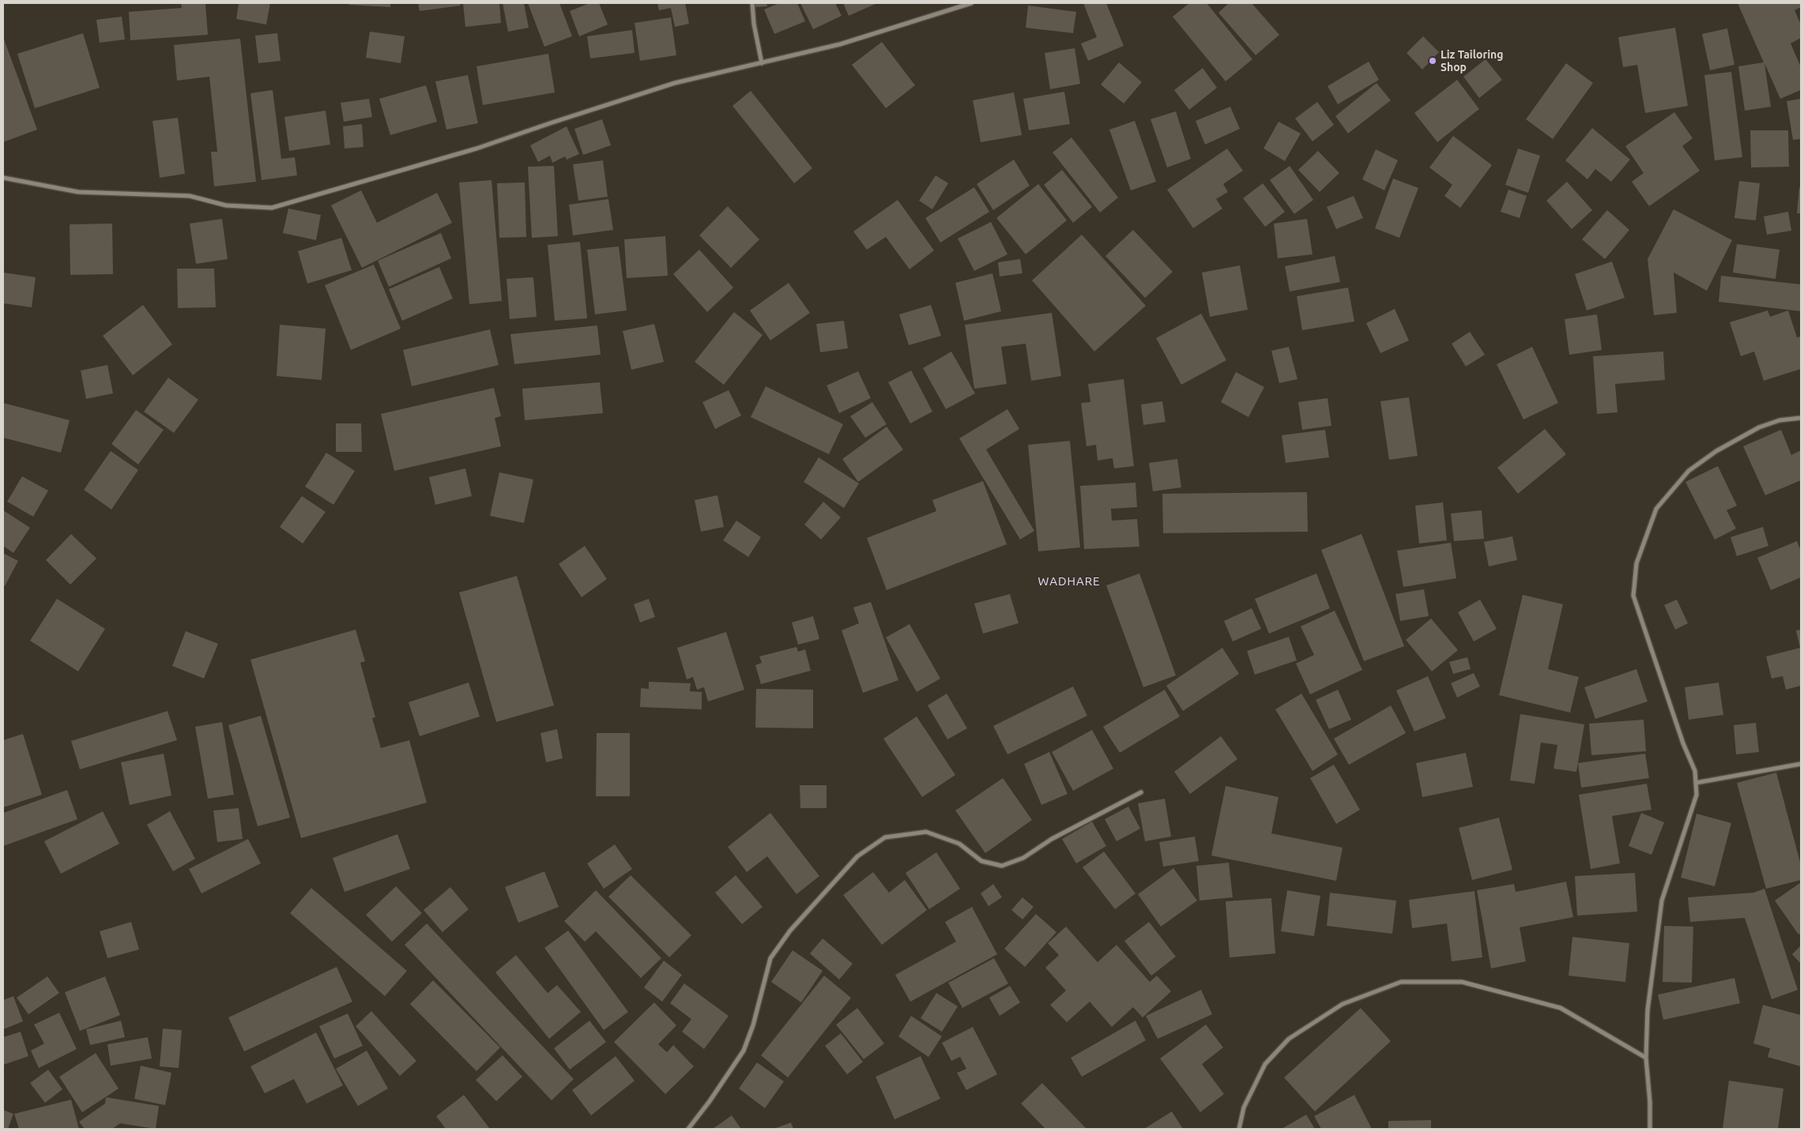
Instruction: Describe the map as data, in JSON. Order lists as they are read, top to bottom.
{
  "districts": ["WADHARE"],
  "places": ["Liz Tailoring Shop"]
}
